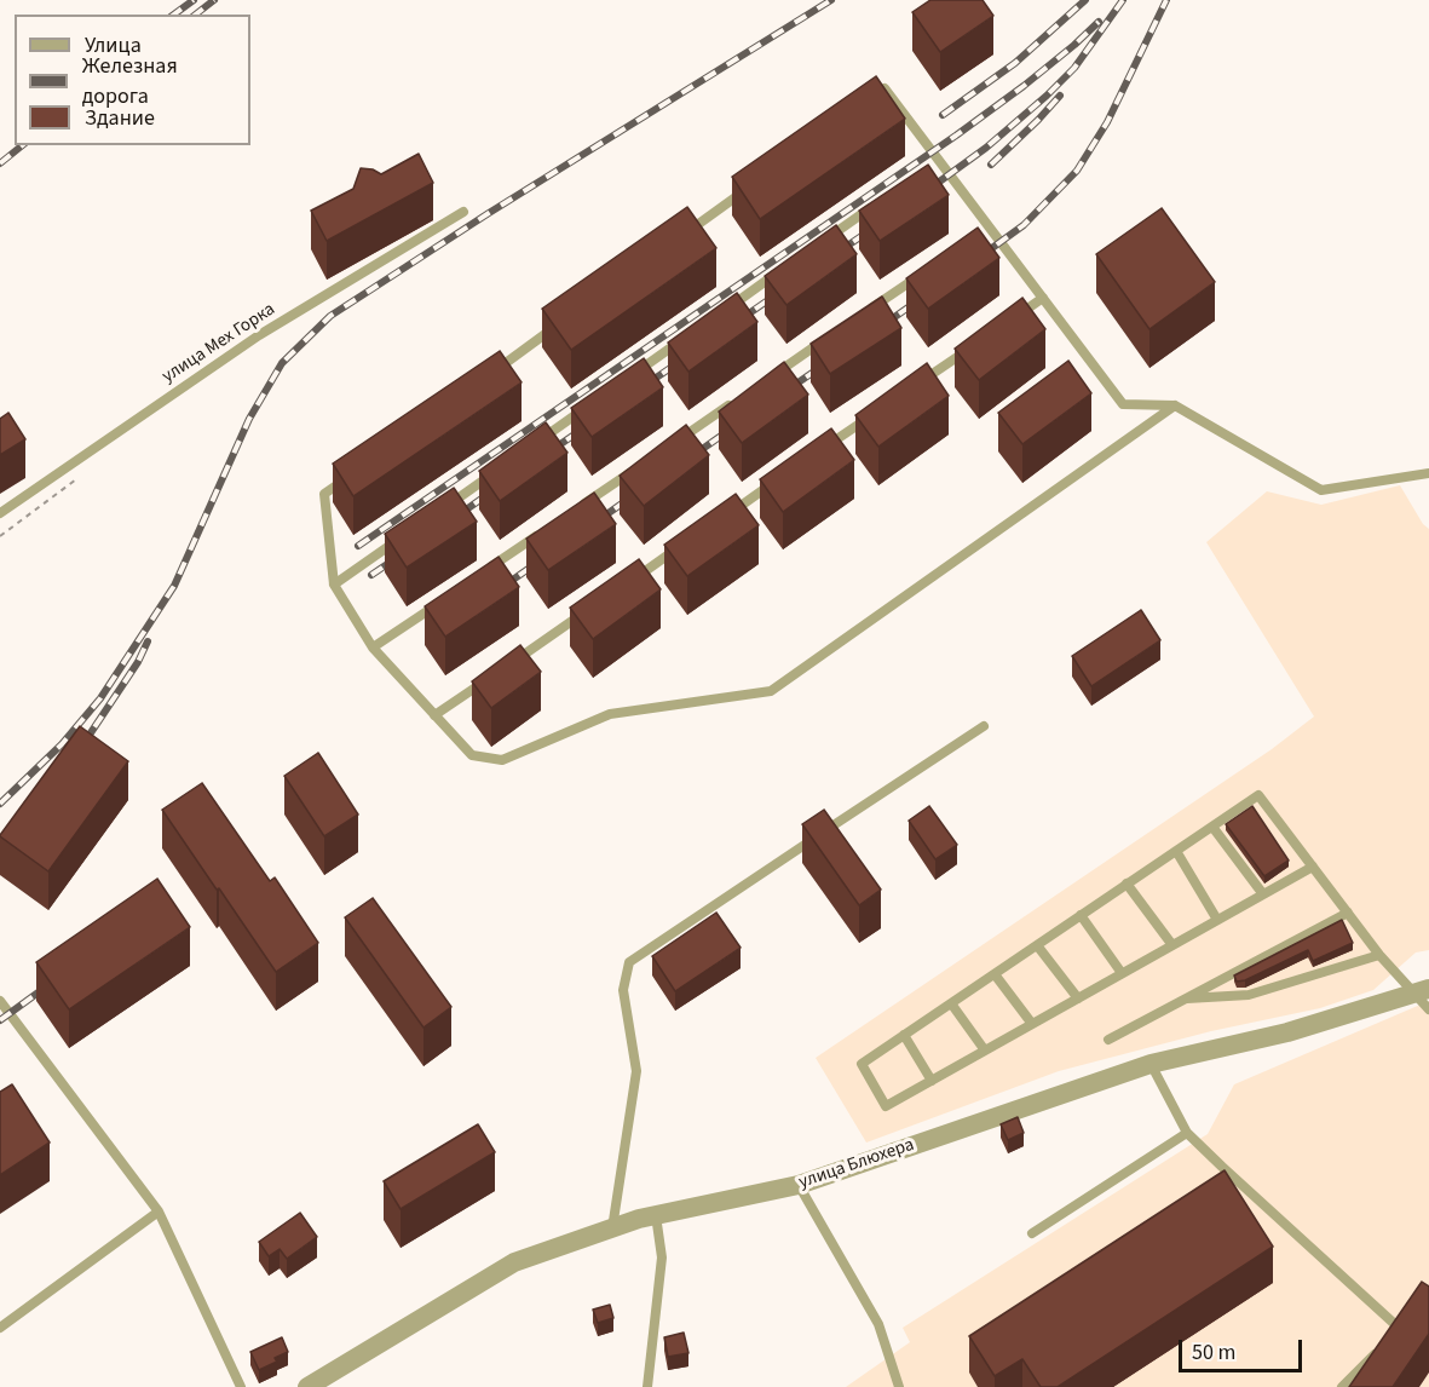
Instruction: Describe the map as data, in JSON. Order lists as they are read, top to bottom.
{
  "streets": {
    "street": ["улица Блюхера"],
    "lane": ["улица Мех Горка"]
  },
  "legend": ["Улица", "Железная дорога", "Здание"],
  "scale_bar": "50 m"
}
